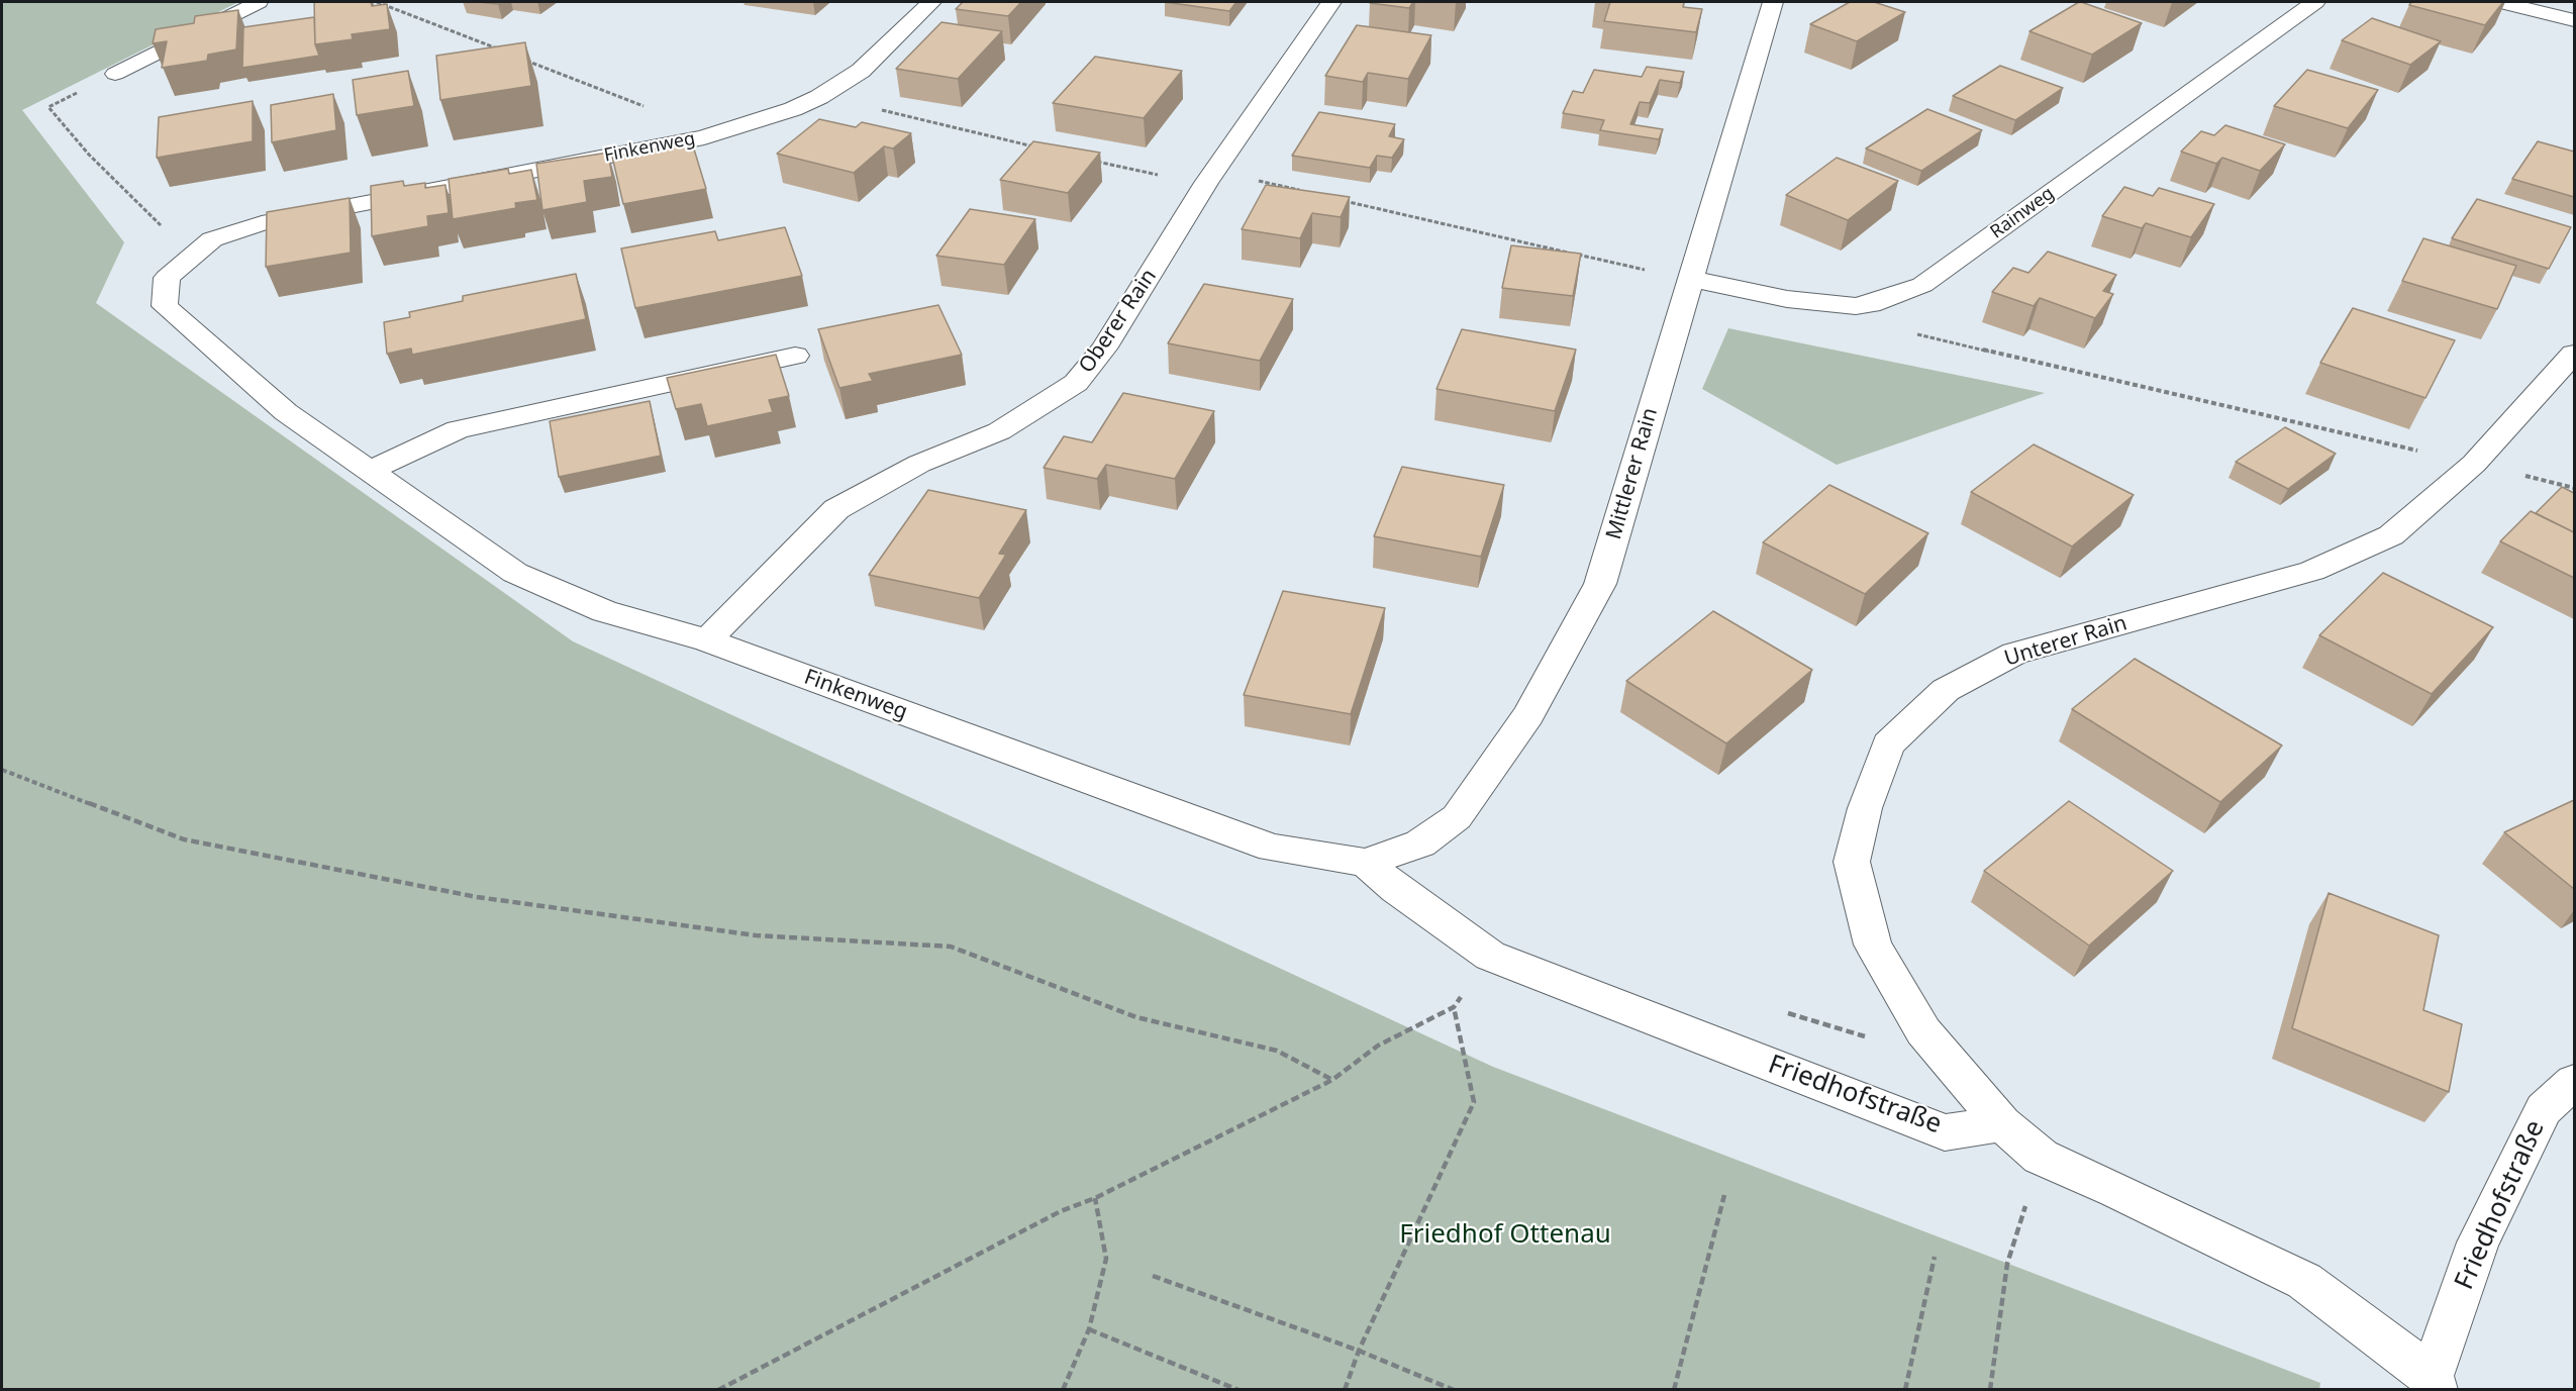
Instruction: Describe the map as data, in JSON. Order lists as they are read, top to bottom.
{
  "streets": {
    "street": [
      "Finkenweg",
      "Rainweg",
      "Oberer Rain",
      "Mittlerer Rain",
      "Unterer Rain",
      "Friedhofstraße"
    ]
  },
  "crossings": [
    ["Finkenweg", "Oberer Rain"],
    ["Finkenweg", "Mittlerer Rain"],
    ["Finkenweg", "Friedhofstraße"],
    ["Rainweg", "Mittlerer Rain"],
    ["Mittlerer Rain", "Friedhofstraße"],
    ["Unterer Rain", "Friedhofstraße"]
  ],
  "parks": ["Friedhof Ottenau"]
}
